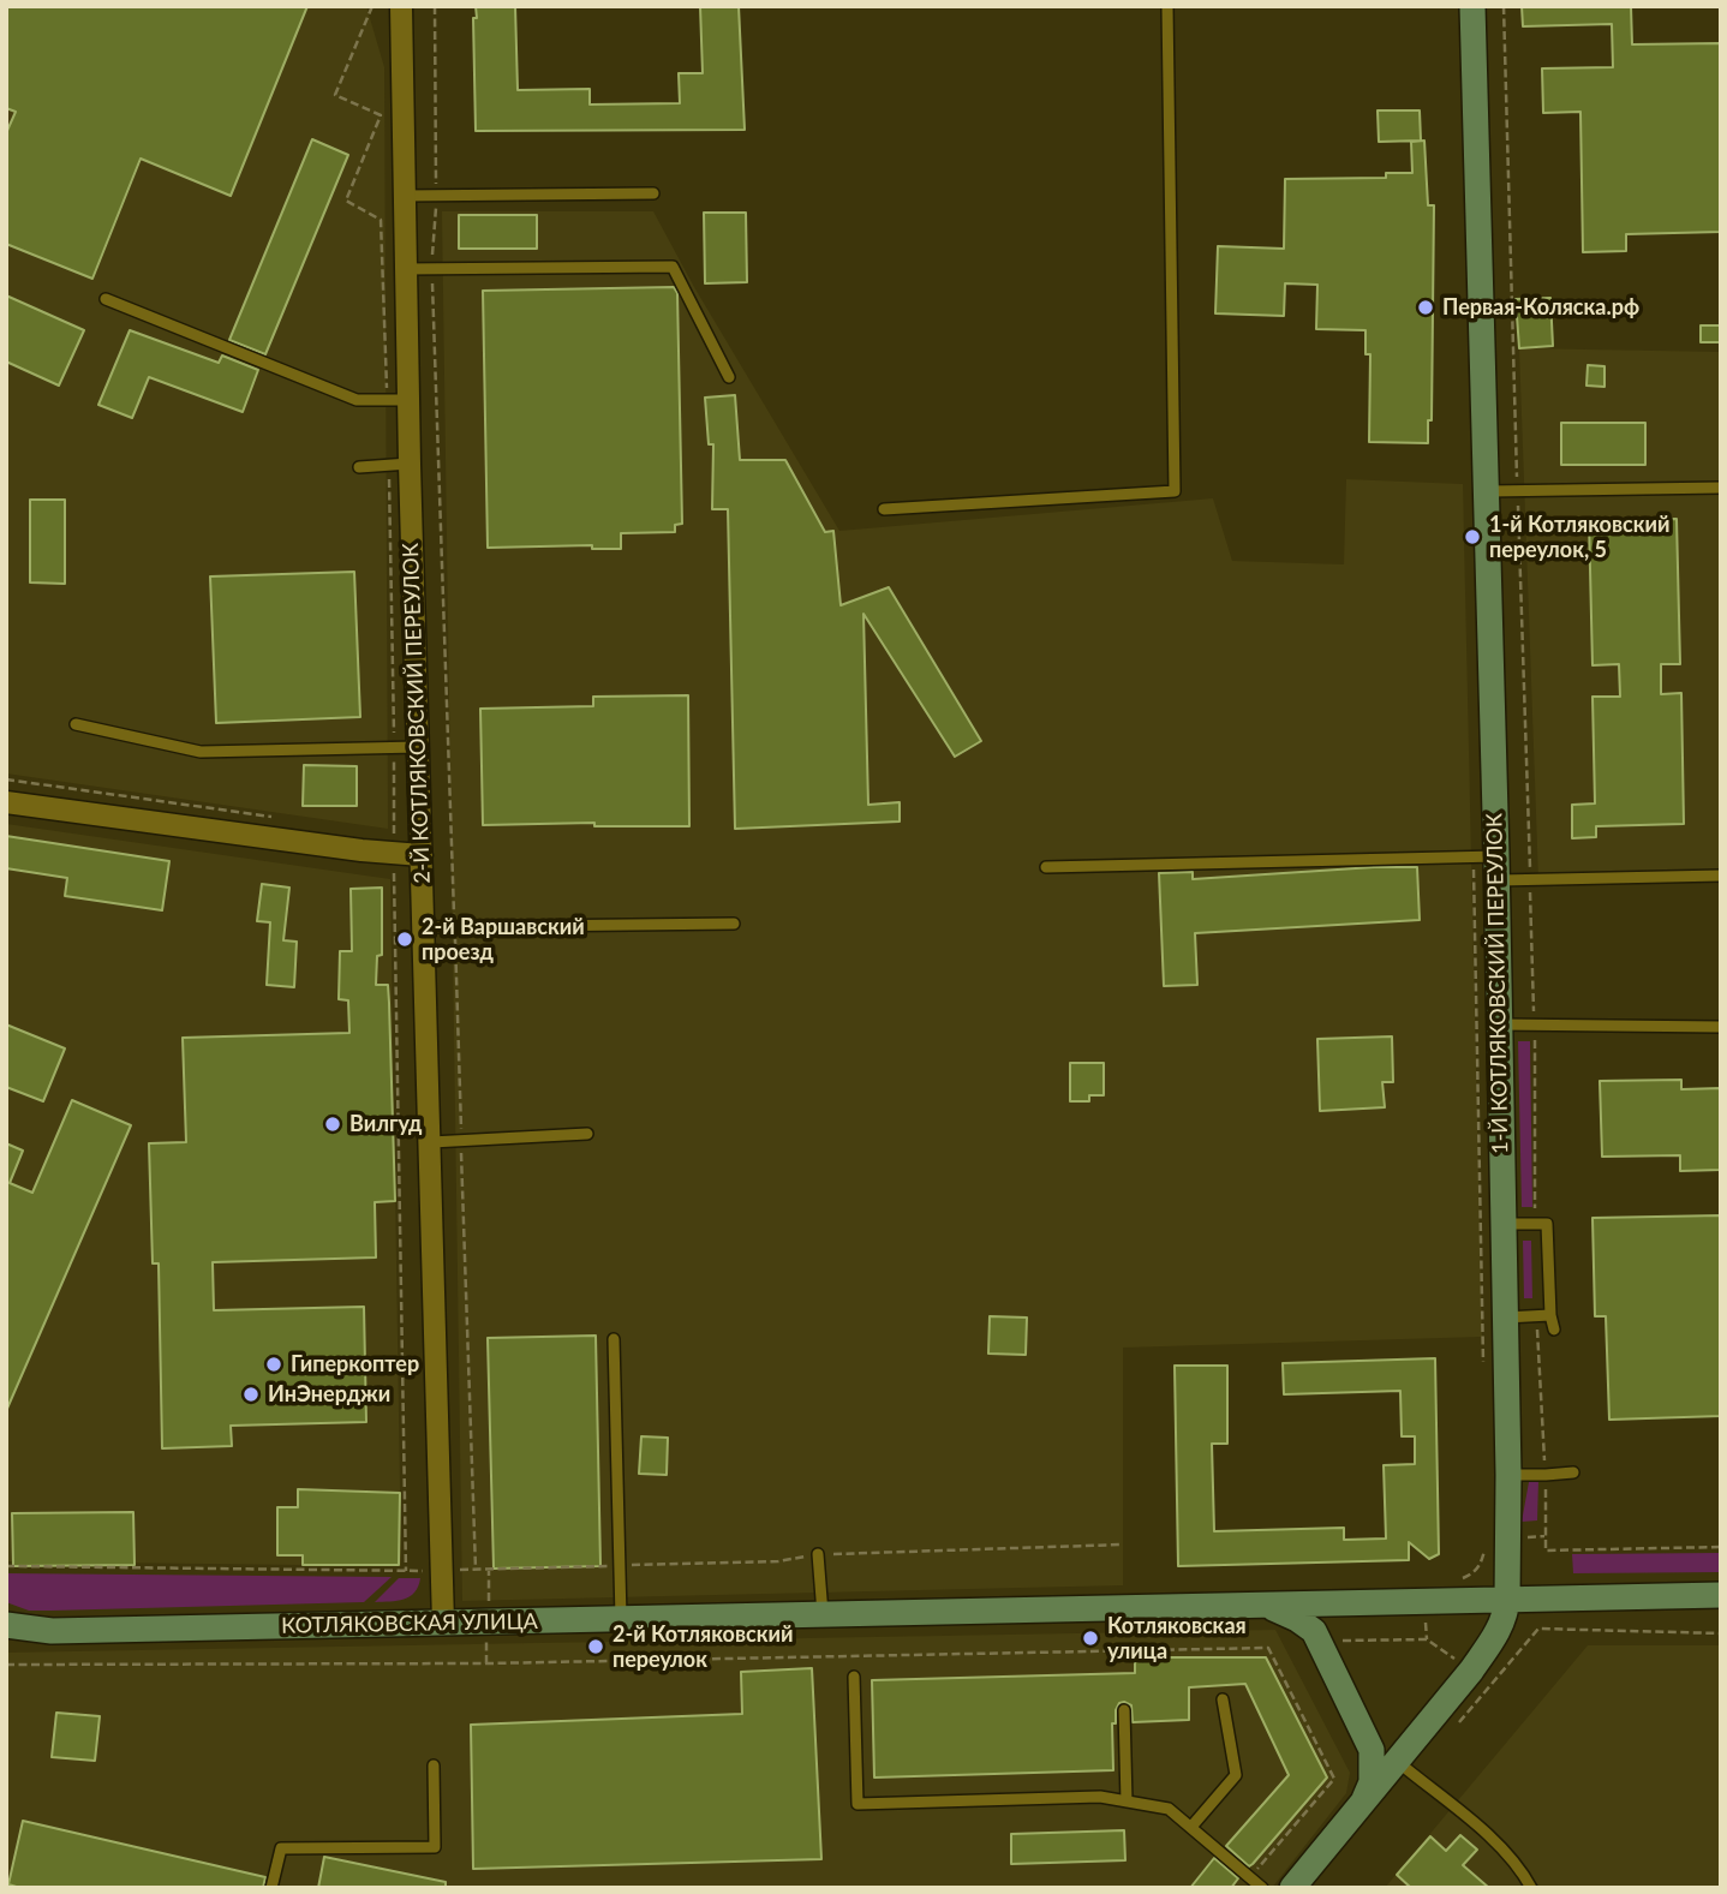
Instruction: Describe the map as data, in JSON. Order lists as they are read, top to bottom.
{
  "streets": {
    "street": ["2-Й КОТЛЯКОВСКИЙ ПЕРЕУЛОК", "1-Й КОТЛЯКОВСКИЙ ПЕРЕУЛОК", "КОТЛЯКОВСКАЯ УЛИЦА"]
  },
  "crossings": [
    ["2-Й КОТЛЯКОВСКИЙ ПЕРЕУЛОК", "КОТЛЯКОВСКАЯ УЛИЦА"],
    ["1-Й КОТЛЯКОВСКИЙ ПЕРЕУЛОК", "КОТЛЯКОВСКАЯ УЛИЦА"]
  ],
  "places": [
    "Первая-Коляска.рф",
    "1-й Котляковский переулок, 5",
    "2-й Варшавский проезд",
    "Вилгуд",
    "Гиперкоптер",
    "ИнЭнерджи",
    "Котляковская улица",
    "2-й Котляковский переулок"
  ]
}
